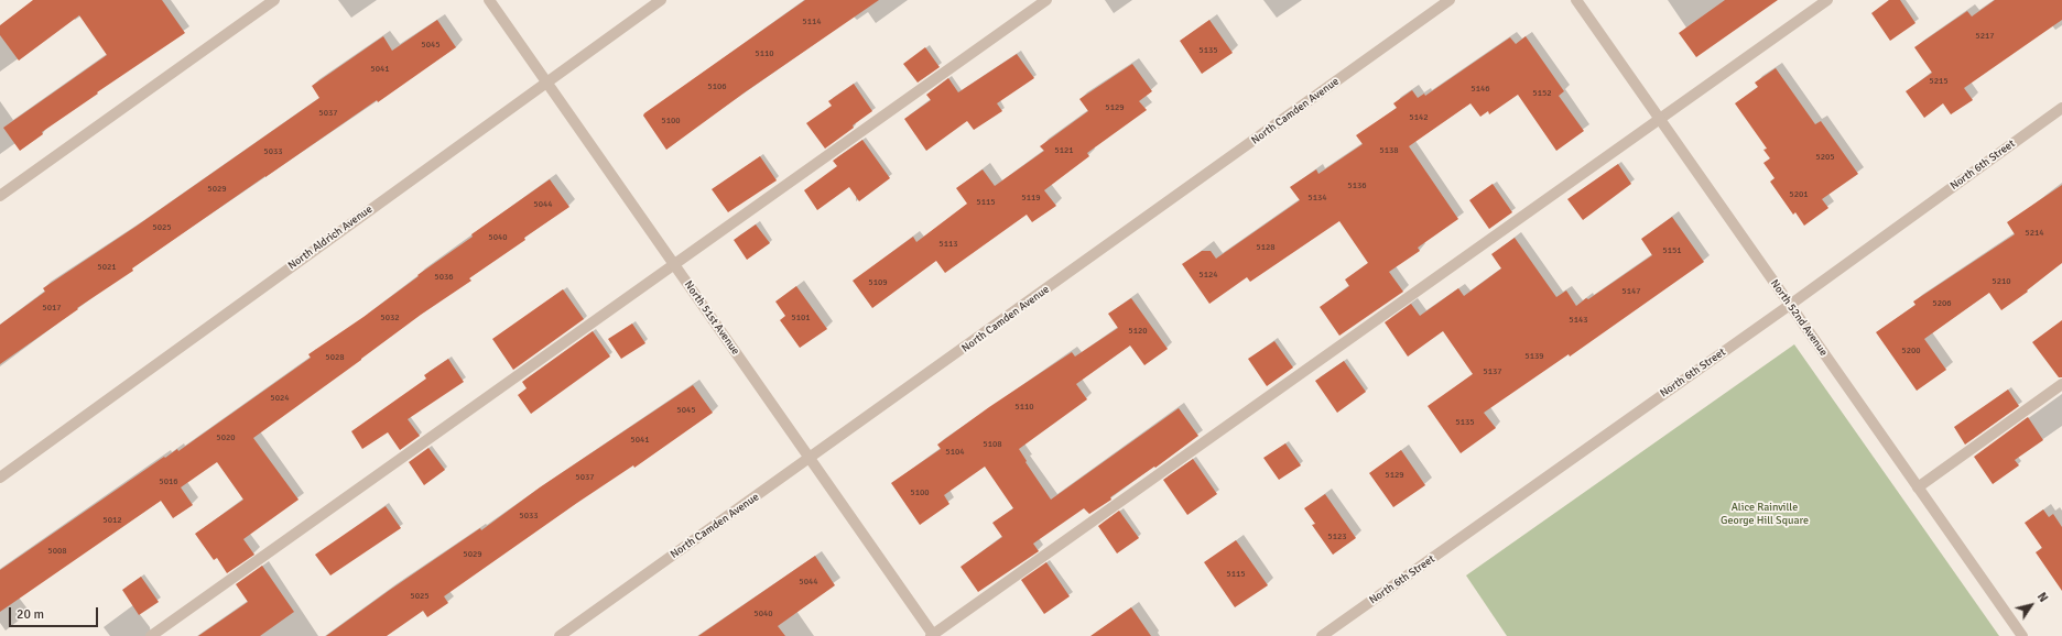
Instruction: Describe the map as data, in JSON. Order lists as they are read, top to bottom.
{
  "streets": {
    "street": [
      "North Camden Avenue",
      "North 6th Street",
      "North Aldrich Avenue",
      "North 51st Avenue",
      "North 52nd Avenue"
    ]
  },
  "crossings": [
    ["North Camden Avenue", "North 51st Avenue"],
    ["North 6th Street", "North 52nd Avenue"],
    ["North Aldrich Avenue", "North 51st Avenue"]
  ],
  "parks": ["Alice Rainville George Hill Square"],
  "house_numbers": [
    "5114",
    "5217",
    "5045",
    "5135",
    "5110",
    "5041",
    "5215",
    "5106",
    "5146",
    "5152",
    "5129",
    "5037",
    "5142",
    "5100",
    "5121",
    "5138",
    "5033",
    "5205",
    "5136",
    "5029",
    "5201",
    "5119",
    "5134",
    "5115",
    "5044",
    "5025",
    "5214",
    "5040",
    "5113",
    "5128",
    "5151",
    "5021",
    "5124",
    "5036",
    "5210",
    "5109",
    "5147",
    "5206",
    "5017",
    "5032",
    "5101",
    "5143",
    "5120",
    "5200",
    "5139",
    "5028",
    "5137",
    "5024",
    "5110",
    "5045",
    "5135",
    "5020",
    "5041",
    "5108",
    "5104",
    "5129",
    "5037",
    "5016",
    "5100",
    "5033",
    "5012",
    "5123",
    "5008",
    "5029",
    "5115",
    "5044",
    "5025",
    "5040"
  ],
  "scale_bar": "20 m",
  "north": "top right"
}
